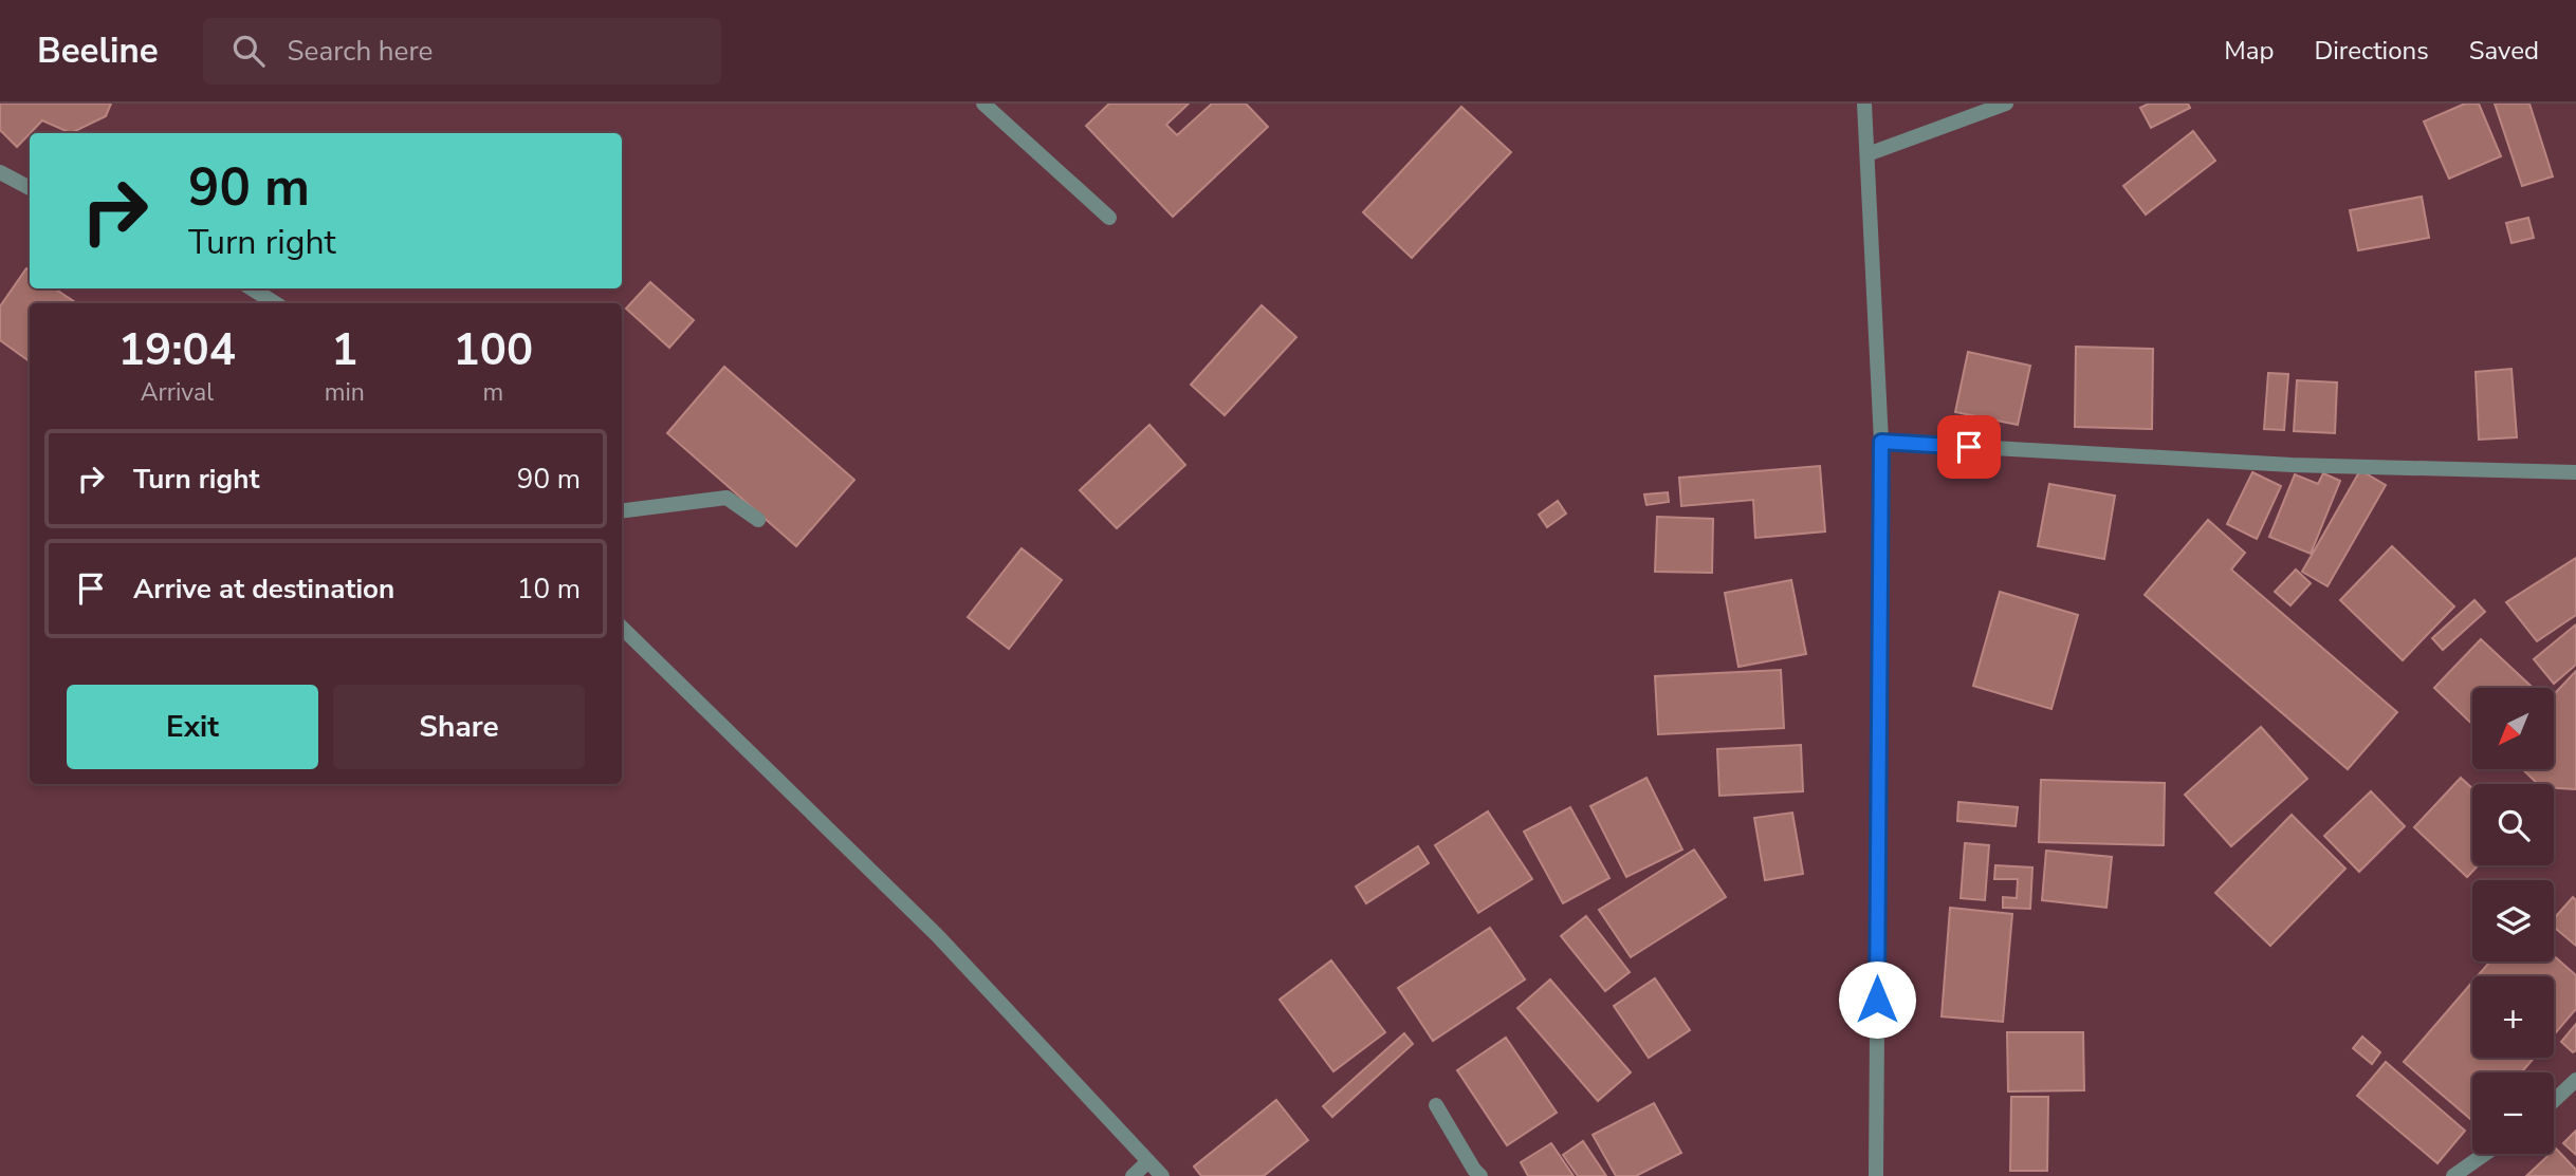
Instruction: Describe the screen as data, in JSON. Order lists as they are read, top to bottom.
{
  "north": "bottom left",
  "page": {
    "header": "Beeline",
    "search": "Search here",
    "nav": ["Map", "Directions", "Saved"],
    "turn": ["90 m", "Turn right"],
    "eta": [
      "19:04",
      "Arrival",
      "1",
      "min",
      "100",
      "m"
    ],
    "list": [
      {
        "name": "Turn right",
        "value": "90 m"
      },
      {
        "name": "Arrive at destination",
        "value": "10 m"
      }
    ],
    "buttons": ["Exit", "Share"],
    "map_buttons": ["+", "−"]
  }
}
